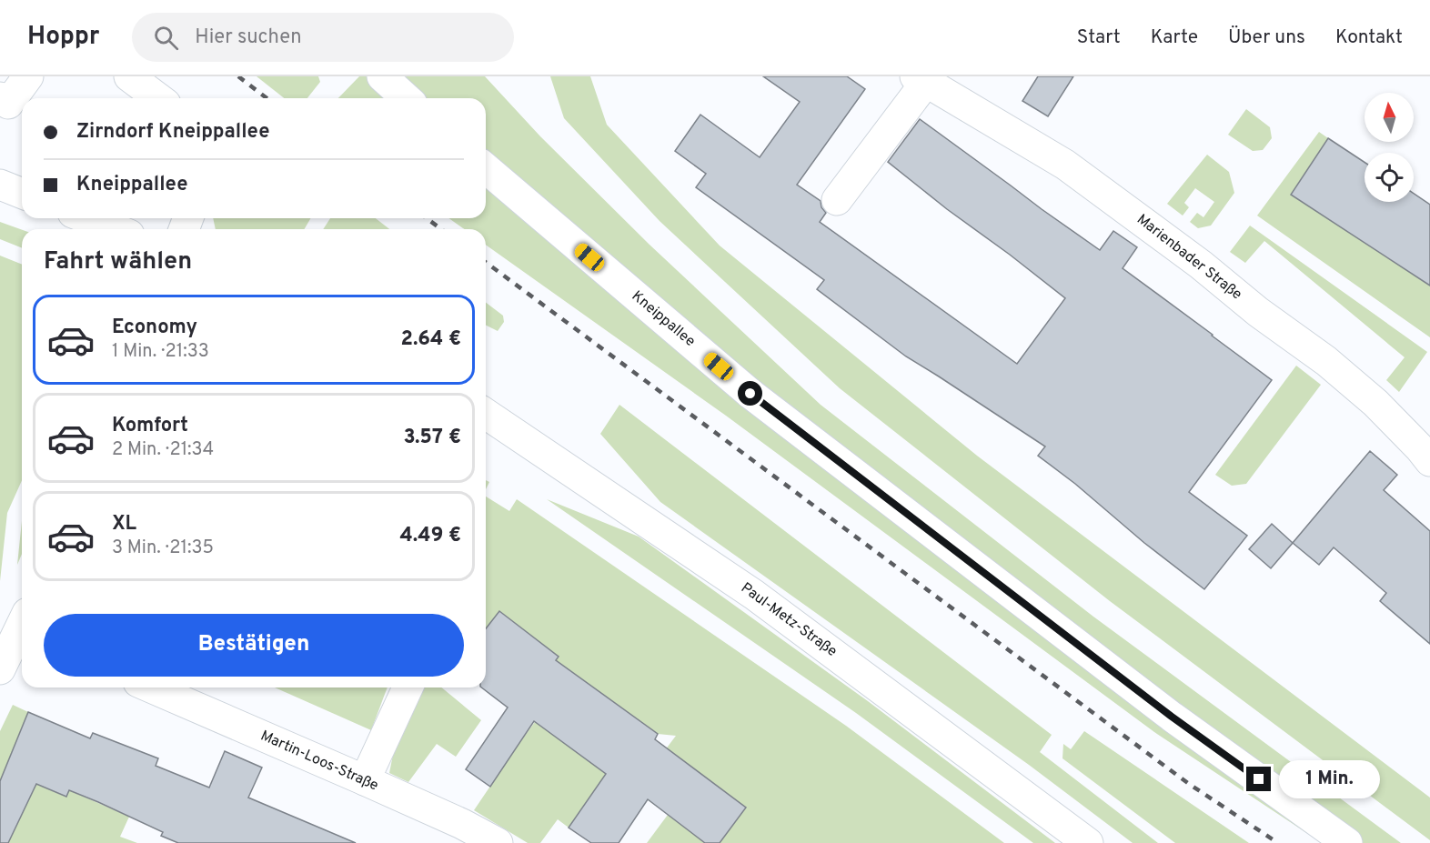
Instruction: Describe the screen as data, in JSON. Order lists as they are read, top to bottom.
{
  "streets": {
    "street": [
      "Marienbader Straße",
      "Kneippallee",
      "Paul-Metz-Straße",
      "Martin-Loos-Straße"
    ]
  },
  "north": "top",
  "page": {
    "header": "Hoppr",
    "search": "Hier suchen",
    "nav": [
      "Start",
      "Karte",
      "Über uns",
      "Kontakt"
    ],
    "banner": ["Zirndorf Kneippallee", "Kneippallee"],
    "heading": "Fahrt wählen",
    "list": [
      {
        "name": "Economy",
        "note": "1 Min. · 21:33",
        "value": "2.64 €"
      },
      {
        "name": "Komfort",
        "note": "2 Min. · 21:34",
        "value": "3.57 €"
      },
      {
        "name": "XL",
        "note": "3 Min. · 21:35",
        "value": "4.49 €"
      }
    ],
    "buttons": "Bestätigen",
    "bubble": "1 Min."
  }
}
